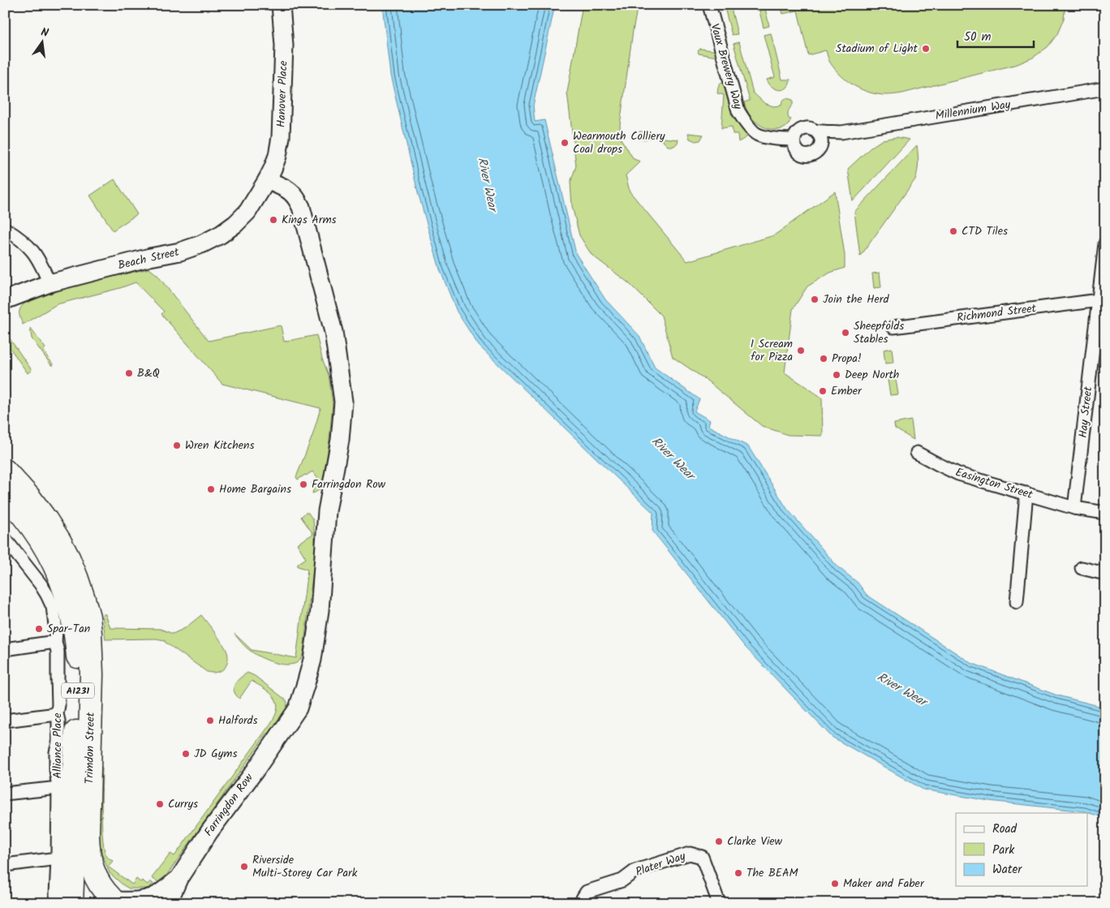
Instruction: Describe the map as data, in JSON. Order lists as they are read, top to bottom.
{
  "streets": {
    "highway": ["A1231", "Trimdon Street"],
    "street": [
      "Vaux Brewery Way",
      "Hanover Place",
      "Millennium Way",
      "Beach Street",
      "Richmond Street",
      "Hay Street",
      "Easington Street",
      "Alliance Place",
      "Farringdon Row",
      "Plater Way"
    ]
  },
  "crossings": [
    ["Vaux Brewery Way", "Millennium Way"],
    ["Hanover Place", "Beach Street"],
    ["Hanover Place", "Farringdon Row"],
    ["Beach Street", "Farringdon Row"],
    ["Richmond Street", "Hay Street"],
    ["Hay Street", "Easington Street"],
    ["Alliance Place", "Trimdon Street"],
    ["Trimdon Street", "Farringdon Row"]
  ],
  "water": ["River Wear"],
  "places": [
    "Stadium of Light",
    "Wearmouth Colliery Coal drops",
    "Kings Arms",
    "CTD Tiles",
    "Join the Herd",
    "Sheepfolds Stables",
    "I Scream for Pizza",
    "Propa!",
    "B&Q",
    "Deep North",
    "Ember",
    "Wren Kitchens",
    "Farringdon Row",
    "Home Bargains",
    "Spar-Tan",
    "Halfords",
    "JD Gyms",
    "Currys",
    "Clarke View",
    "Riverside Multi-Storey Car Park",
    "The BEAM",
    "Maker and Faber"
  ],
  "legend": ["Road", "Park", "Water"],
  "scale_bar": "50 m",
  "north": "top"
}
